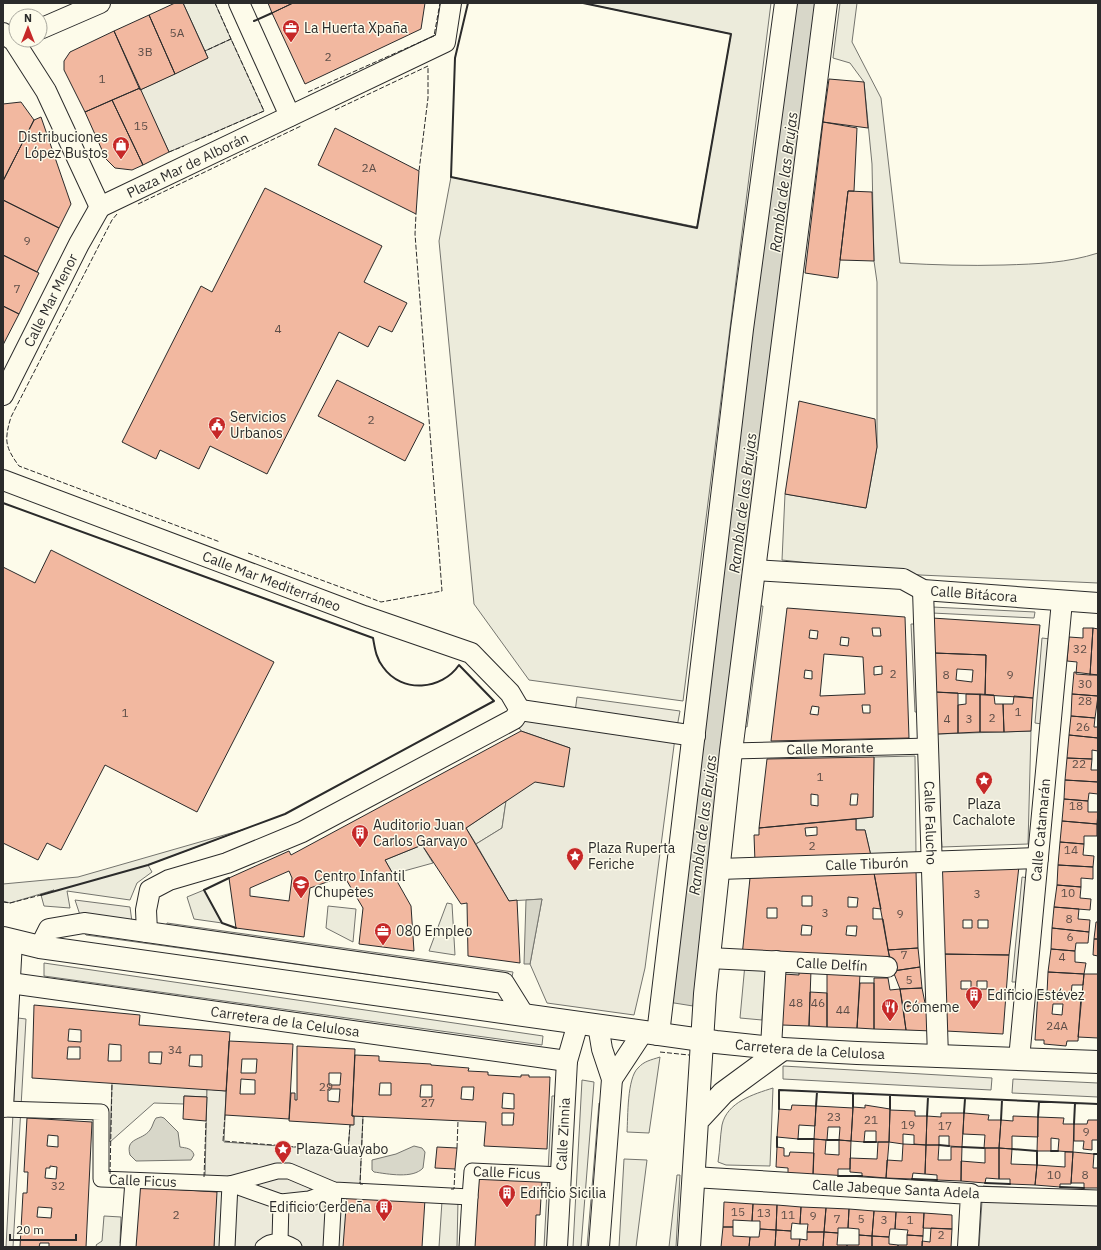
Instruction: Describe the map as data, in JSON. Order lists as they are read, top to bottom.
{
  "streets": {
    "main road": ["Carretera de la Celulosa"],
    "street": [
      "Plaza Mar de Alborán",
      "Calle Mar Menor",
      "Calle Mar Mediterráneo",
      "Calle Bitácora",
      "Calle Morante",
      "Calle Falucho",
      "Calle Catamarán",
      "Calle Tiburón",
      "Calle Delfín",
      "Calle Zinnia",
      "Calle Ficus",
      "Calle Jabeque Santa Adela"
    ]
  },
  "crossings": [
    ["Plaza Mar de Alborán", "Calle Mar Menor"],
    ["Calle Bitácora", "Calle Falucho"],
    ["Calle Bitácora", "Calle Catamarán"],
    ["Calle Morante", "Calle Falucho"],
    ["Calle Falucho", "Calle Tiburón"],
    ["Calle Falucho", "Carretera de la Celulosa"],
    ["Calle Catamarán", "Calle Tiburón"],
    ["Calle Catamarán", "Carretera de la Celulosa"],
    ["Calle Delfín", "Carretera de la Celulosa"],
    ["Carretera de la Celulosa", "Calle Zinnia"],
    ["Calle Zinnia", "Calle Ficus"]
  ],
  "water": ["Rambla de las Brujas"],
  "places": {
    "office": ["La Huerta Xpaña", "080 Empleo"],
    "shop": ["Distribuciones López Bustos"],
    "public building": ["Servicios Urbanos"],
    "place": ["Plaza Cachalote", "Plaza Ruperta Feriche", "Plaza Guayabo"],
    "building": [
      "Auditorio Juan Carlos Garvayo",
      "Edificio Estévez",
      "Edificio Sicilia",
      "Edificio Cerdeña"
    ],
    "school or university": ["Centro Infantil Chupetes"],
    "restaurant": ["Cómeme"]
  },
  "house_numbers": [
    "5A",
    "3B",
    "2",
    "1",
    "15",
    "2A",
    "9",
    "7",
    "4",
    "2",
    "32",
    "2",
    "8",
    "9",
    "30",
    "28",
    "1",
    "1",
    "2",
    "4",
    "3",
    "26",
    "22",
    "1",
    "18",
    "2",
    "14",
    "10",
    "3",
    "3",
    "9",
    "8",
    "6",
    "7",
    "4",
    "5",
    "48",
    "46",
    "44",
    "24A",
    "34",
    "29",
    "27",
    "23",
    "21",
    "19",
    "17",
    "9",
    "10",
    "8",
    "32",
    "15",
    "13",
    "2",
    "11",
    "9",
    "7",
    "5",
    "3",
    "1",
    "2"
  ],
  "scale_bar": "20 m",
  "north": "top"
}
